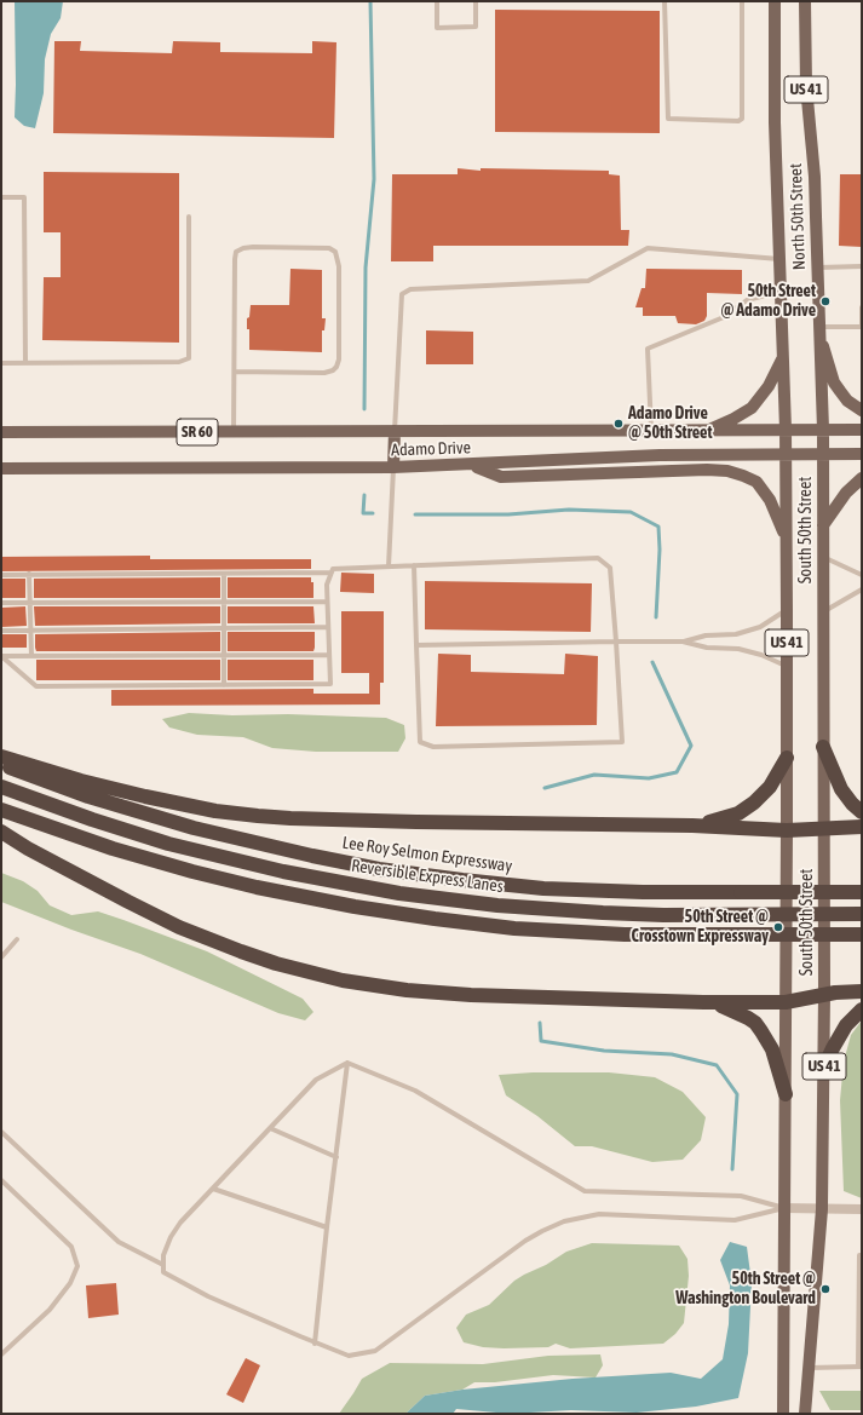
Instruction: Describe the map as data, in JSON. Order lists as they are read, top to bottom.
{
  "streets": {
    "highway": ["Lee Roy Selmon Expressway", "Reversible Express Lanes"],
    "main road": [
      "US 41",
      "North 50th Street",
      "SR 60",
      "Adamo Drive",
      "South 50th Street"
    ]
  },
  "crossings": [
    ["North 50th Street", "Adamo Drive"],
    ["North 50th Street", "South 50th Street"],
    ["Adamo Drive", "South 50th Street"]
  ],
  "places": [
    "50th Street @ Adamo Drive",
    "Adamo Drive @ 50th Street",
    "50th Street @ Crosstown Expressway",
    "50th Street @ Washington Boulevard"
  ]
}
